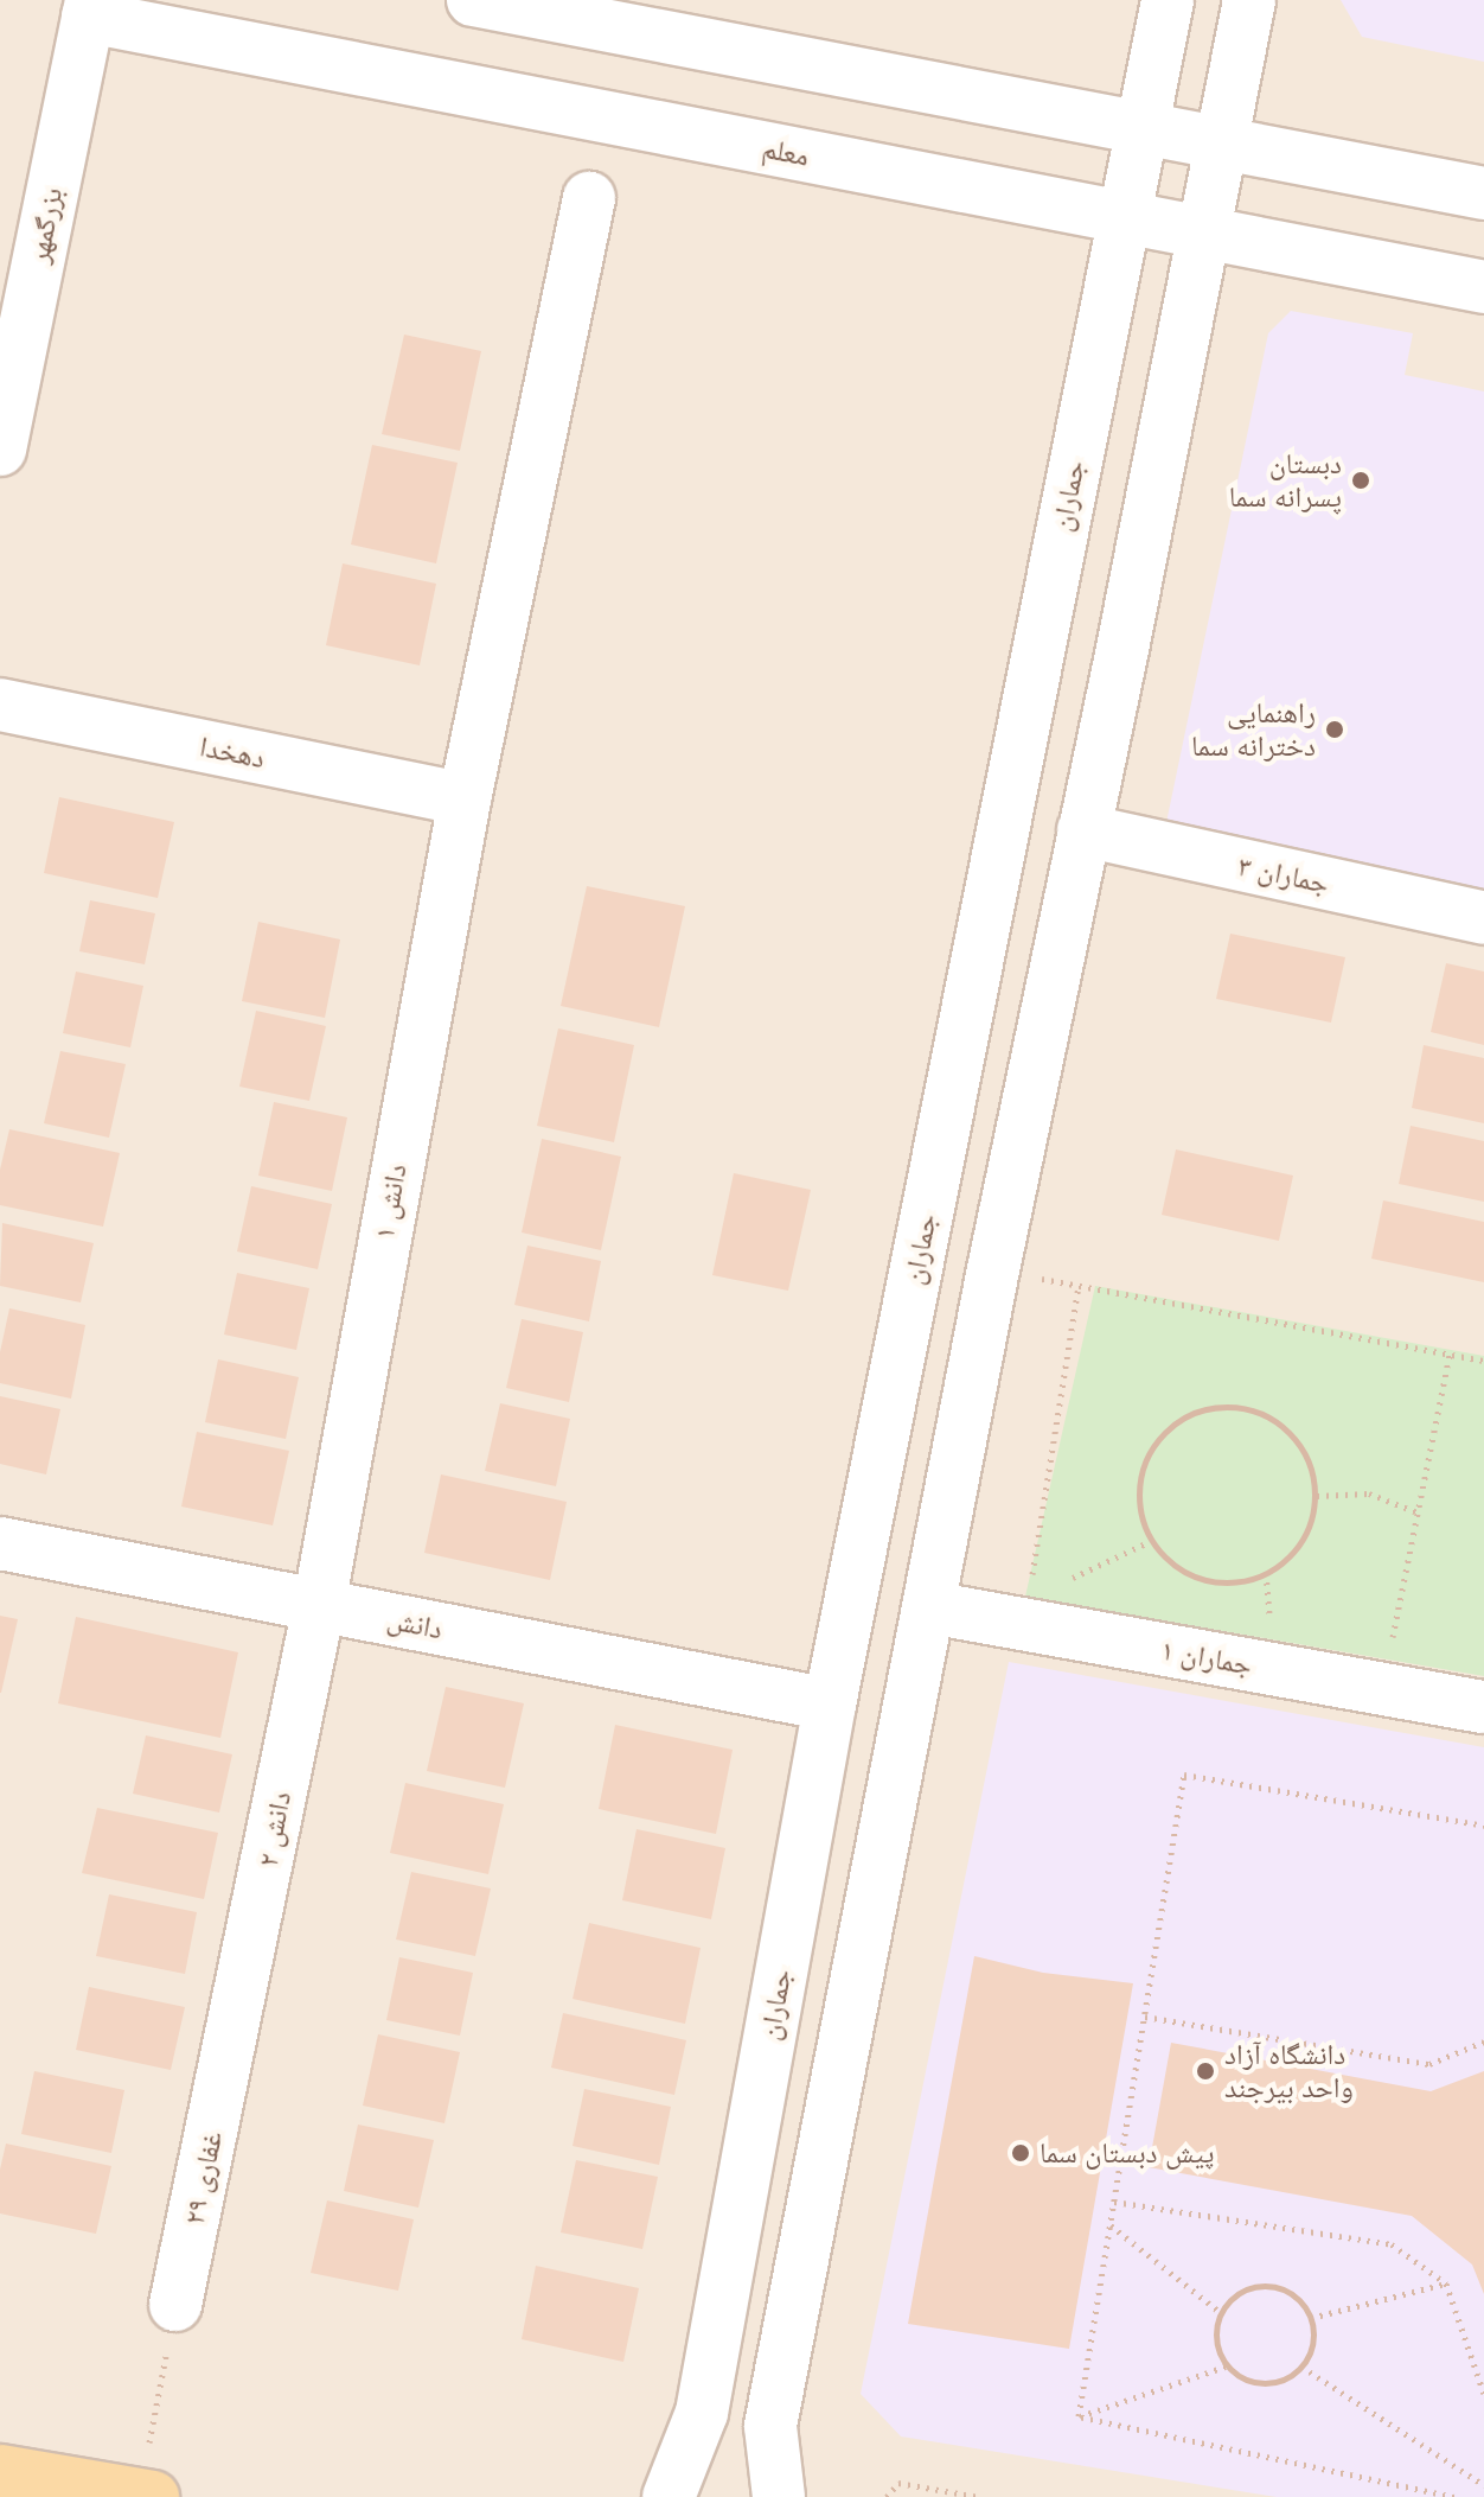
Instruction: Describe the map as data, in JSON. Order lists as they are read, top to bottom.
{
  "streets": {
    "street": [
      "معلم",
      "بزرگمهر",
      "جماران",
      "دهخدا",
      "جماران ۳",
      "دانش ۱",
      "دانش",
      "جماران ۱",
      "دانش ۲",
      "غفاری ۲۹"
    ]
  },
  "crossings": [
    ["معلم", "بزرگمهر"],
    ["معلم", "جماران"],
    ["جماران", "دانش"],
    ["دهخدا", "دانش ۱"],
    ["دانش ۱", "دانش"],
    ["دانش ۱", "دانش ۲"],
    ["دانش", "دانش ۲"],
    ["دانش ۲", "غفاری ۲۹"]
  ],
  "places": [
    "دبستان پسرانه سما",
    "راهنمایی دخترانه سما",
    "دانشگاه آزاد واحد بیرجند",
    "پیش دبستان سما"
  ]
}
